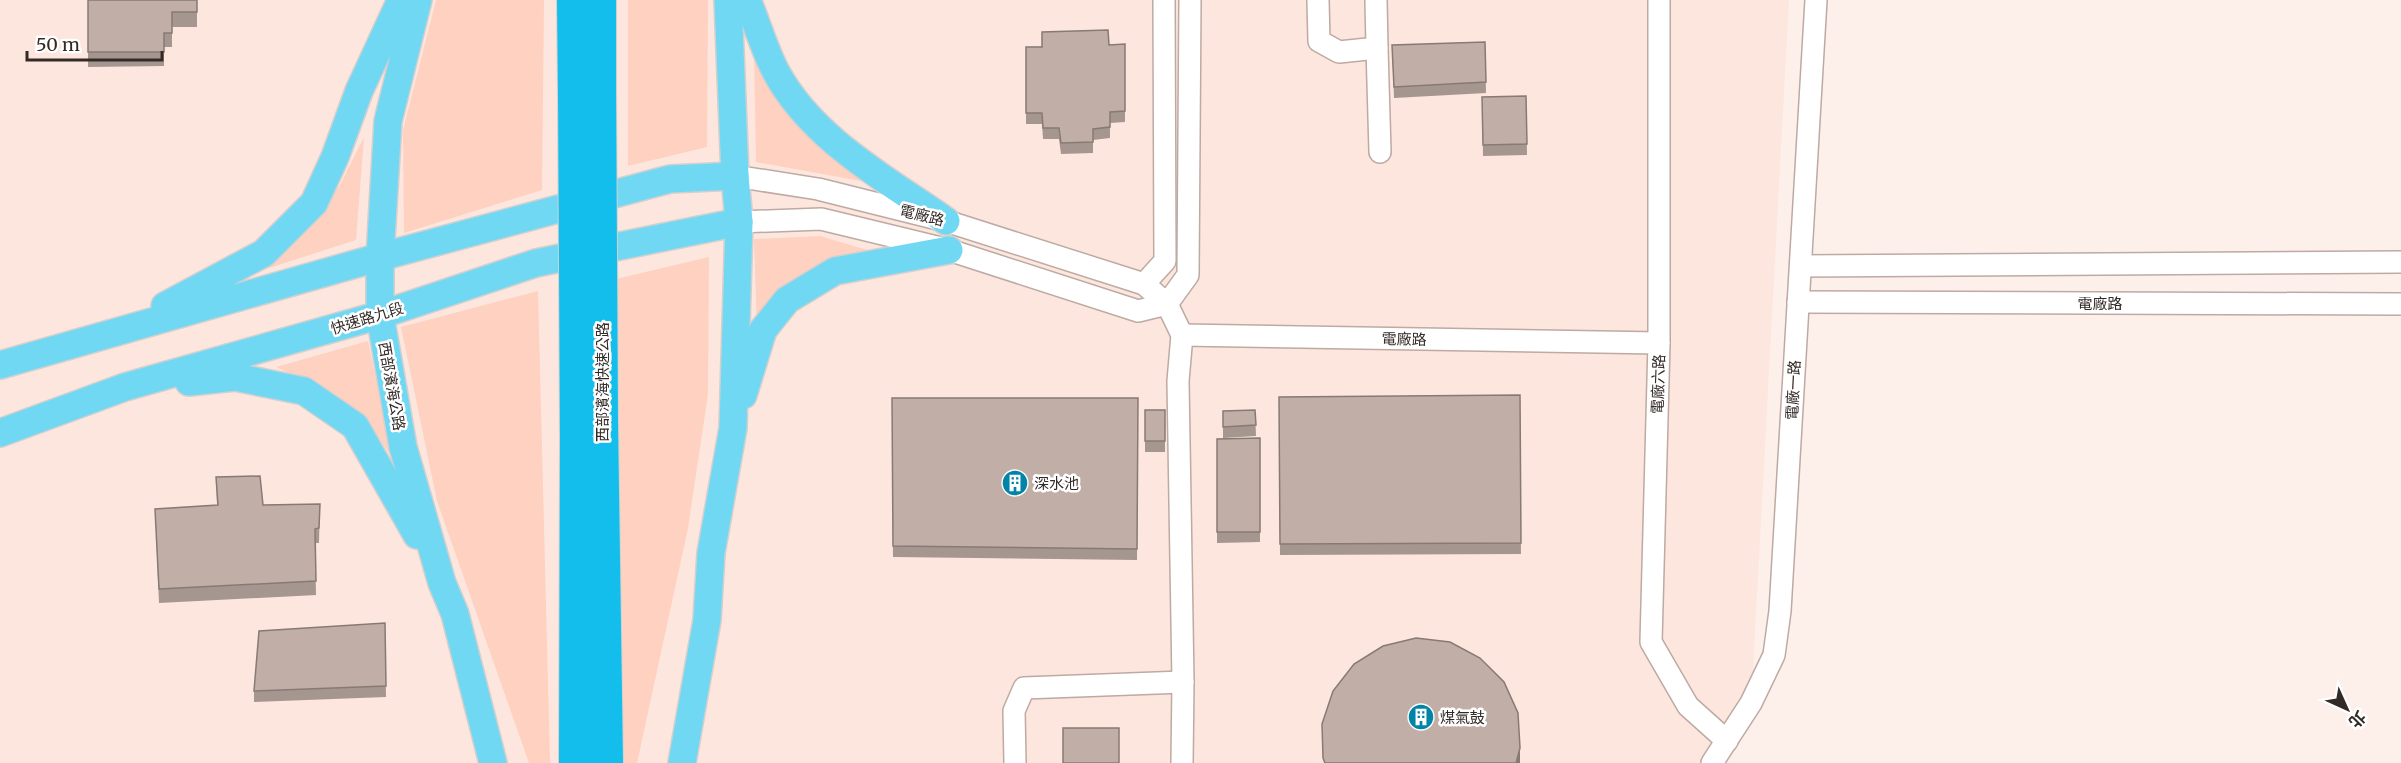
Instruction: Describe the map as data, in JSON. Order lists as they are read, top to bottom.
{
  "streets": {
    "highway": ["西部濱海快速公路"],
    "main road": ["快速路九段", "西部濱海公路"],
    "street": ["電廠路", "電廠六路", "電廠一路"]
  },
  "crossings": [
    ["電廠路", "快速路九段"],
    ["電廠路", "電廠六路"],
    ["電廠路", "電廠一路"],
    ["快速路九段", "西部濱海公路"],
    ["電廠六路", "電廠一路"]
  ],
  "places": {
    "building": ["深水池", "煤氣鼓"]
  },
  "scale_bar": "50 m",
  "north": "bottom right"
}
